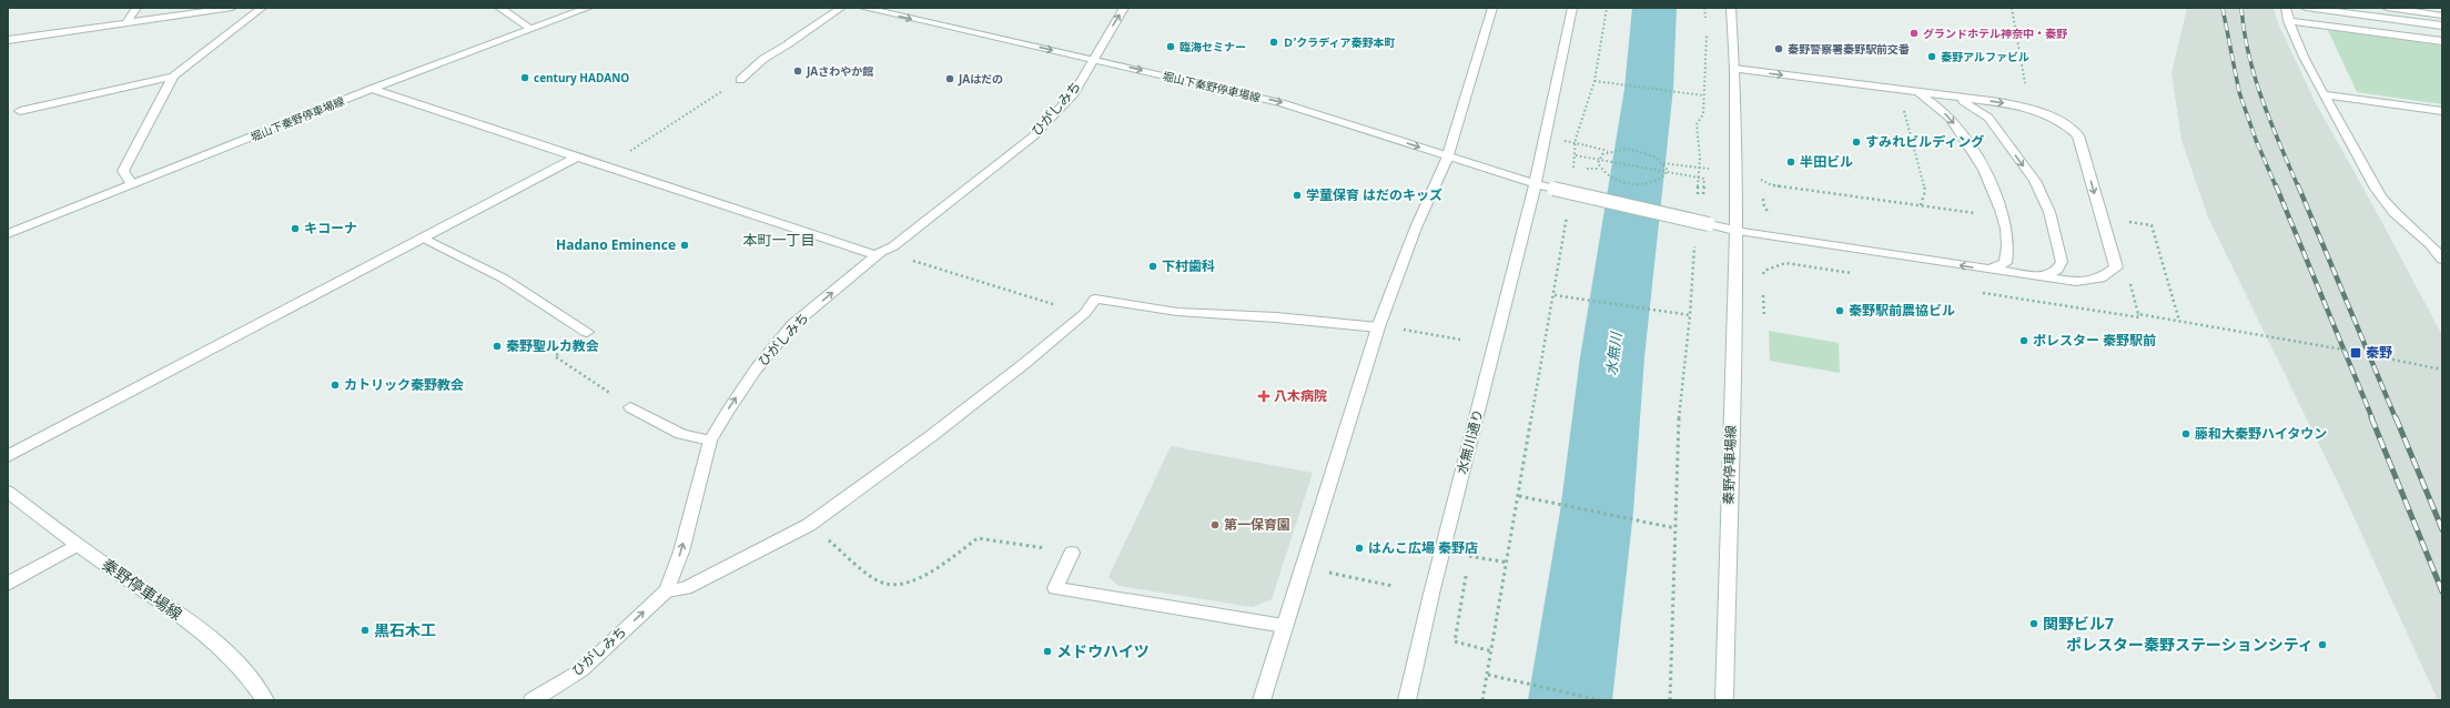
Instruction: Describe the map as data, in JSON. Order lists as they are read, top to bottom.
{
  "streets": {
    "street": [
      "堀山下秦野停車場線",
      "ひがしみち",
      "水無川通り",
      "秦野停車場線"
    ]
  },
  "crossings": [
    ["堀山下秦野停車場線", "ひがしみち"],
    ["堀山下秦野停車場線", "水無川通り"],
    ["堀山下秦野停車場線", "秦野停車場線"]
  ],
  "one_way": ["堀山下秦野停車場線", "ひがしみち"],
  "districts": ["本町一丁目"],
  "water": ["水無川"],
  "places": {
    "other": [
      "グランドホテル神奈中・秦野",
      "Ｄ’クラディア秦野本町",
      "臨海セミナー",
      "秦野警察署秦野駅前交番",
      "秦野アルファビル",
      "JAさわやか館",
      "century HADANO",
      "JAはだの",
      "すみれビルディング",
      "半田ビル",
      "学童保育 はだのキッズ",
      "キコーナ",
      "Hadano Eminence",
      "下村歯科",
      "秦野駅前農協ビル",
      "ポレスター 秦野駅前",
      "秦野聖ルカ教会",
      "カトリック秦野教会",
      "藤和大秦野ハイタウン",
      "第一保育園",
      "はんこ広場 秦野店",
      "関野ビル7",
      "黒石木工",
      "ポレスター秦野ステーションシティ",
      "メドウハイツ"
    ],
    "transit": ["秦野"],
    "health": ["八木病院"]
  }
}
